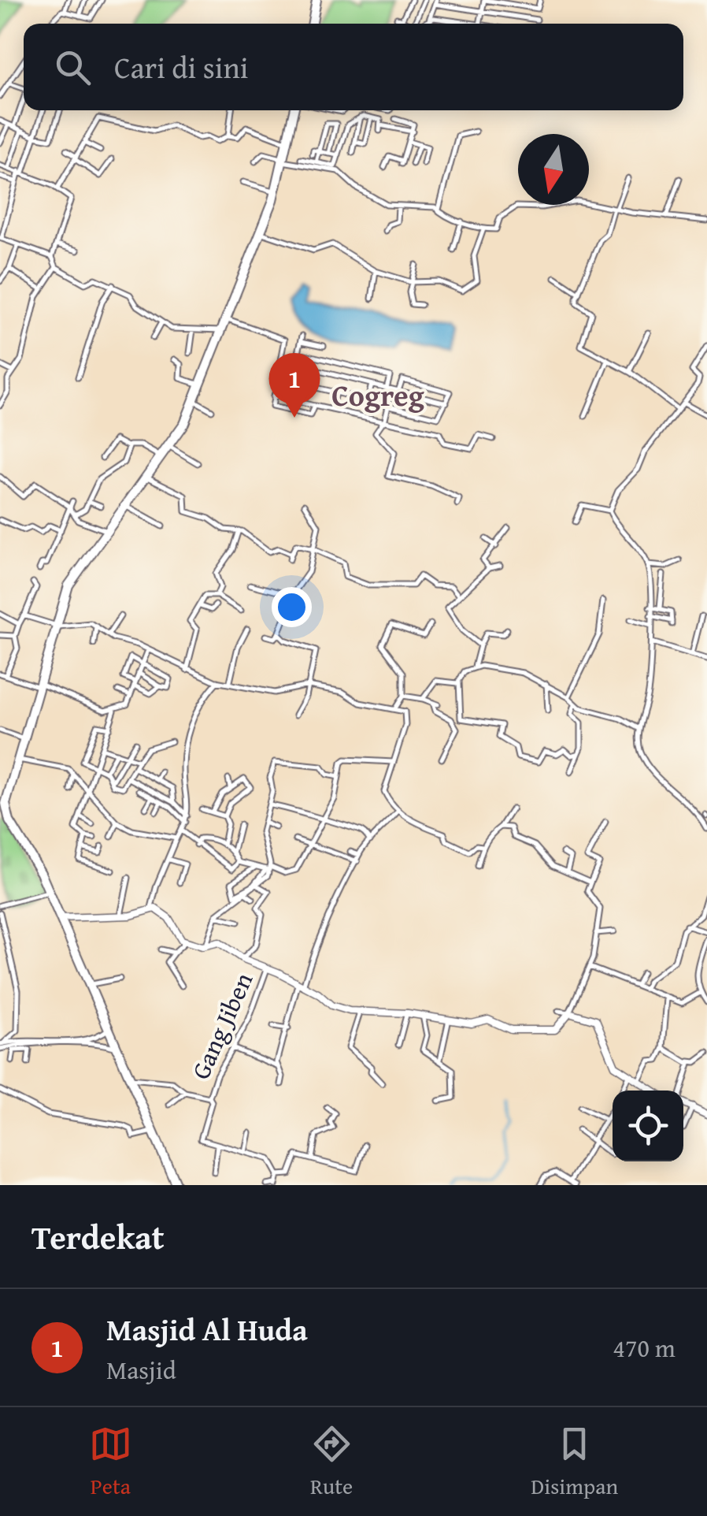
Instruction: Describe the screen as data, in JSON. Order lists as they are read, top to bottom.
{
  "streets": {
    "street": ["Gang Jiben"]
  },
  "districts": ["Cogreg"],
  "north": "bottom",
  "page": {
    "search": "Cari di sini",
    "pins": "1",
    "heading": "Terdekat",
    "list": [
      {
        "mark": "1",
        "name": "Masjid Al Huda",
        "note": "Masjid",
        "value": "470 m"
      }
    ],
    "nav": ["Peta", "Rute", "Disimpan"]
  }
}
